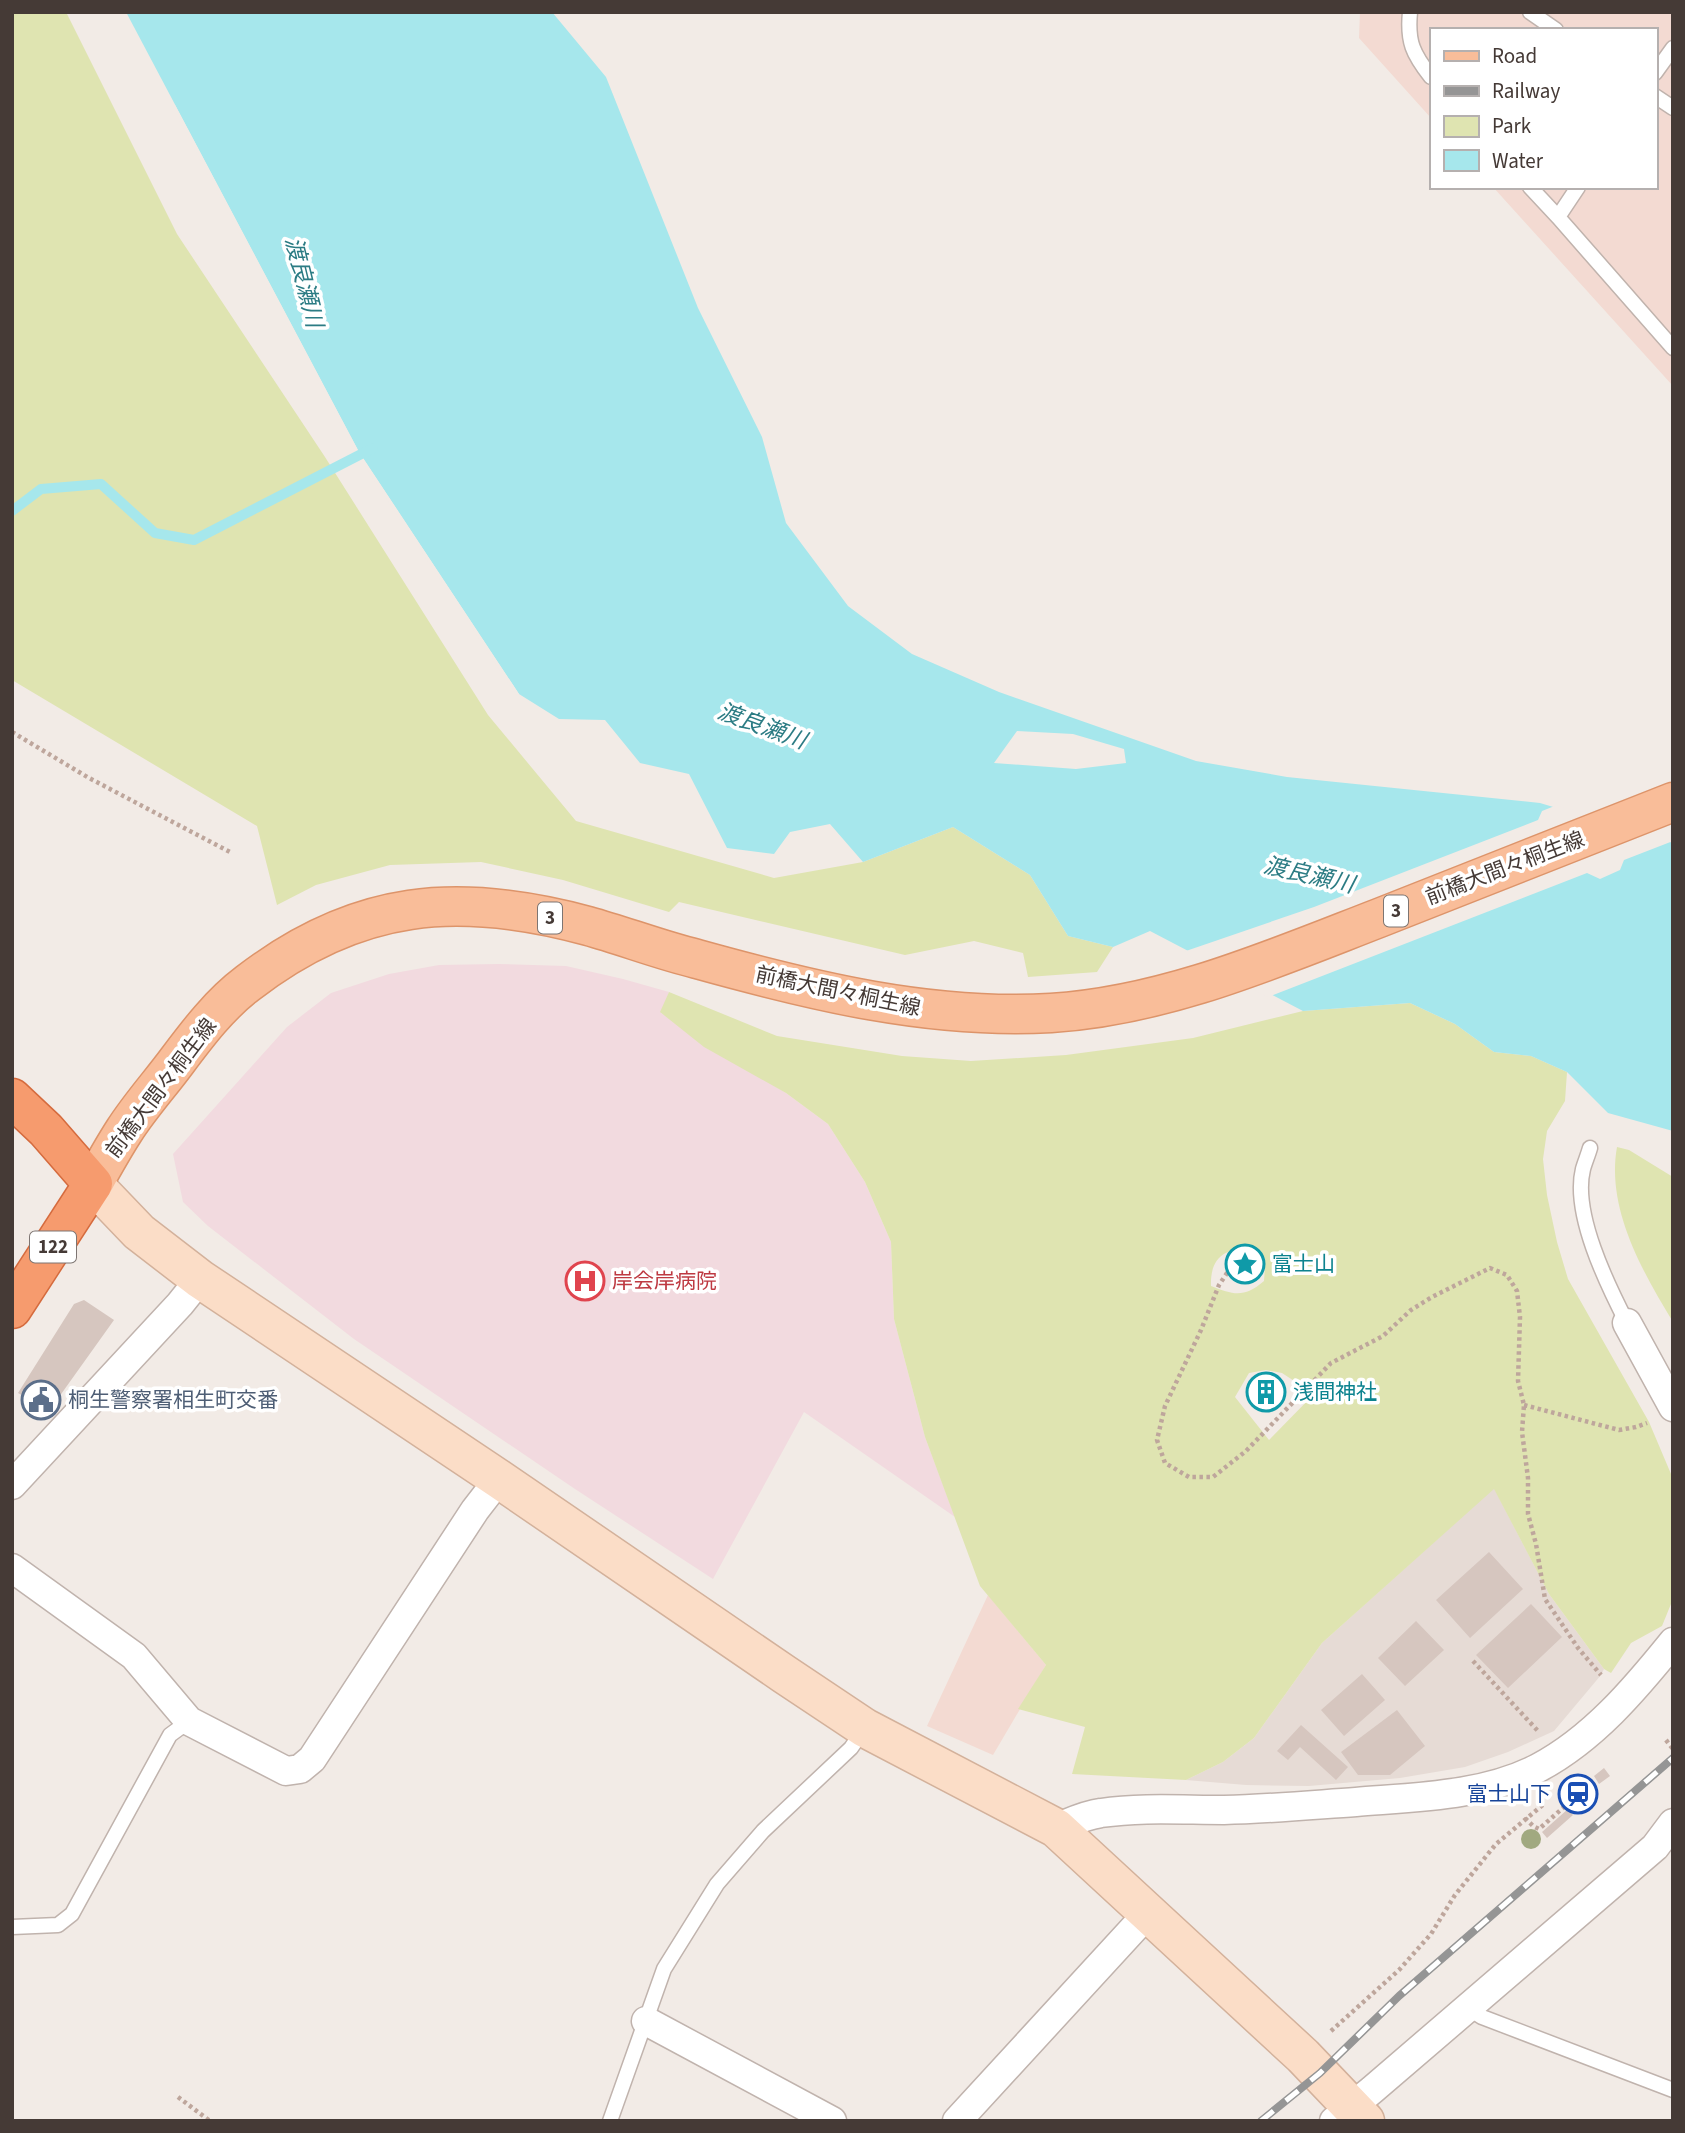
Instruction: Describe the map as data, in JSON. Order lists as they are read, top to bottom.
{
  "streets": {
    "highway": ["122"],
    "main road": ["前橋大間々桐生線", "3"]
  },
  "crossings": [
    ["前橋大間々桐生線", "122"]
  ],
  "water": ["渡良瀬川"],
  "places": {
    "place": ["富士山"],
    "hospital": ["岸会岸病院"],
    "building": ["浅間神社"],
    "public building": ["桐生警察署相生町交番"],
    "station": ["富士山下"]
  },
  "legend": [
    "Road",
    "Railway",
    "Park",
    "Water"
  ]
}
